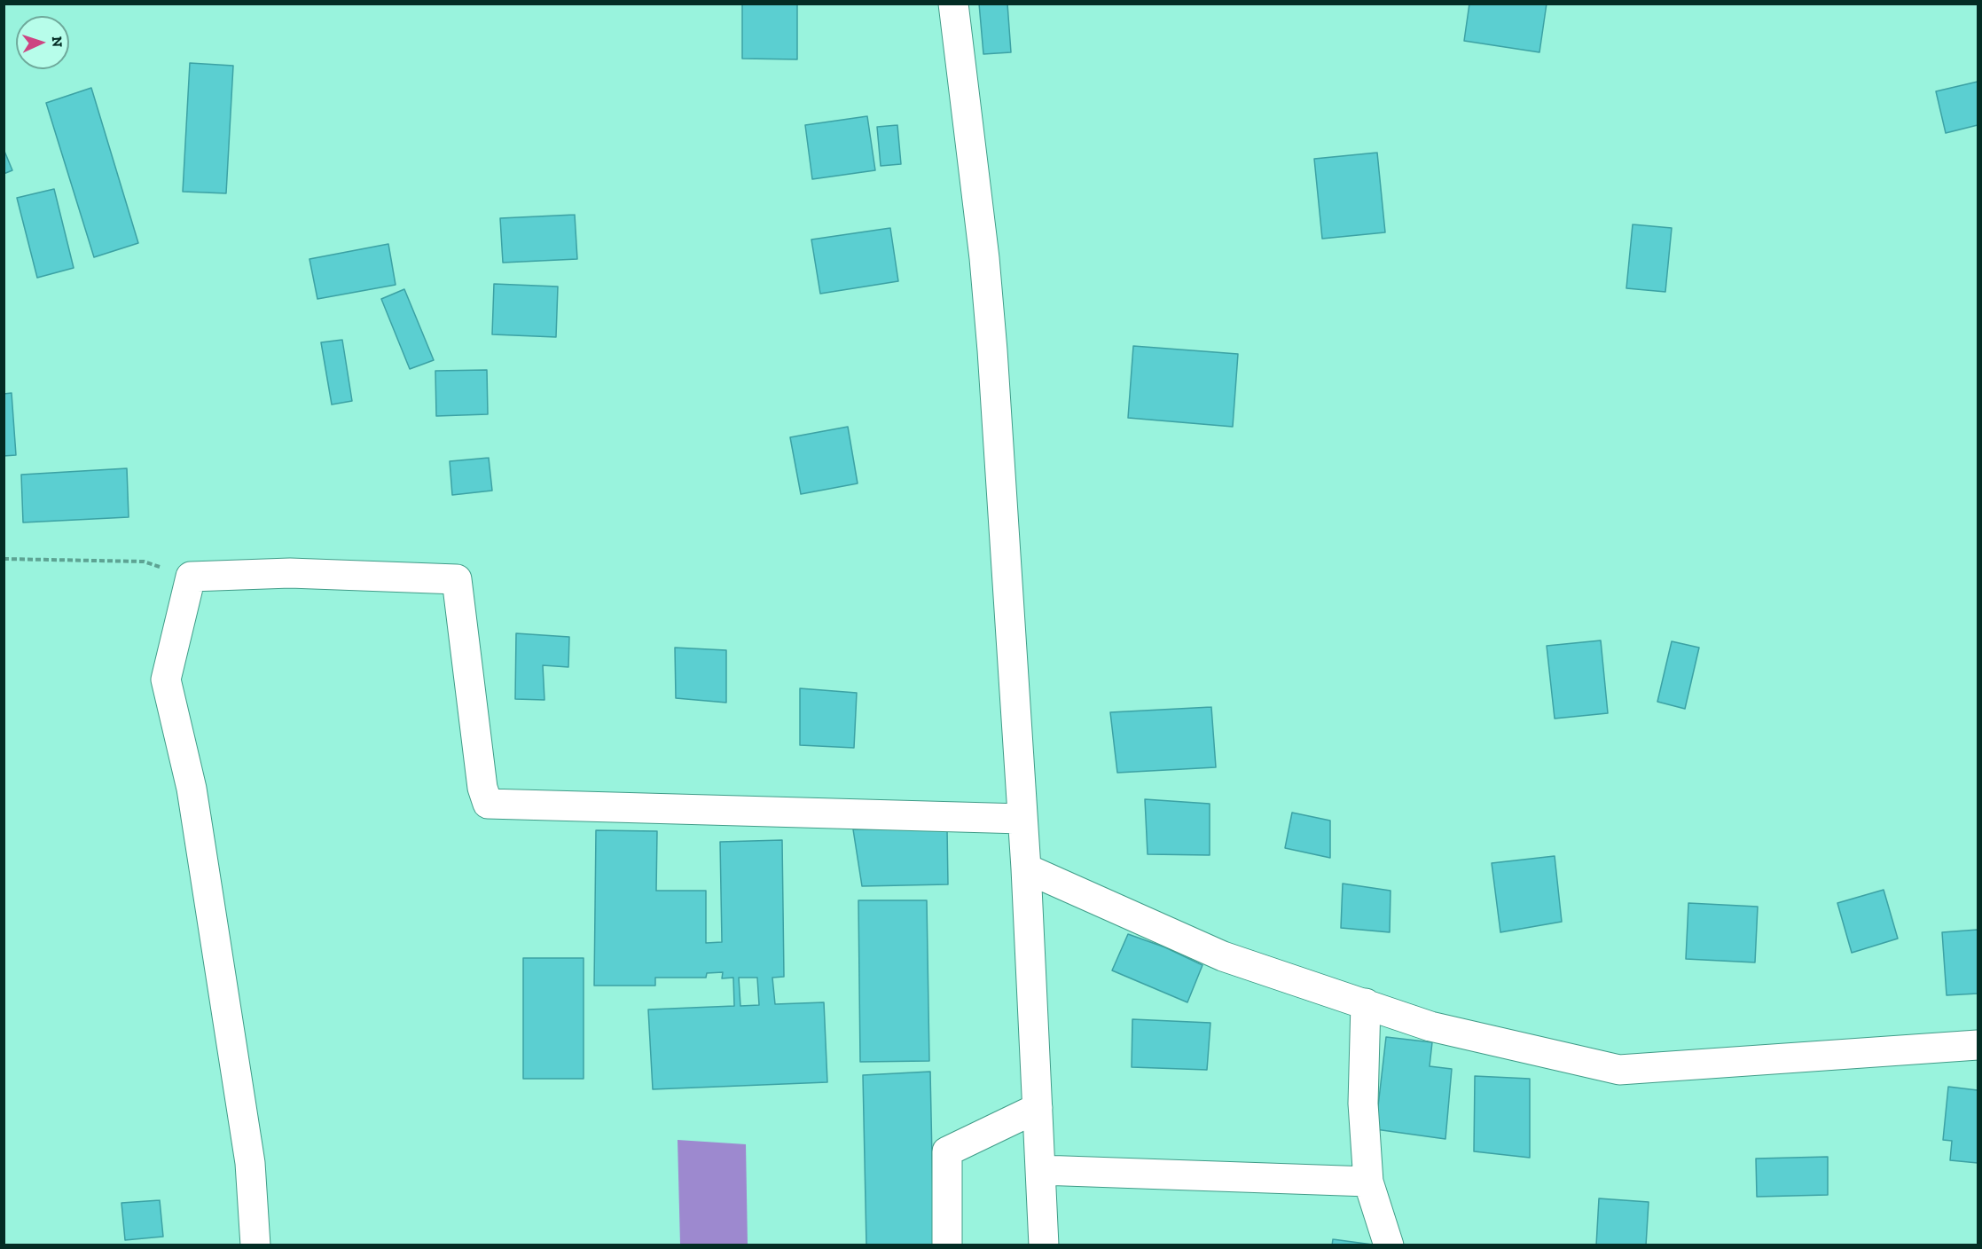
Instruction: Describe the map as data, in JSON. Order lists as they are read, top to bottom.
{
  "north": "right"
}
